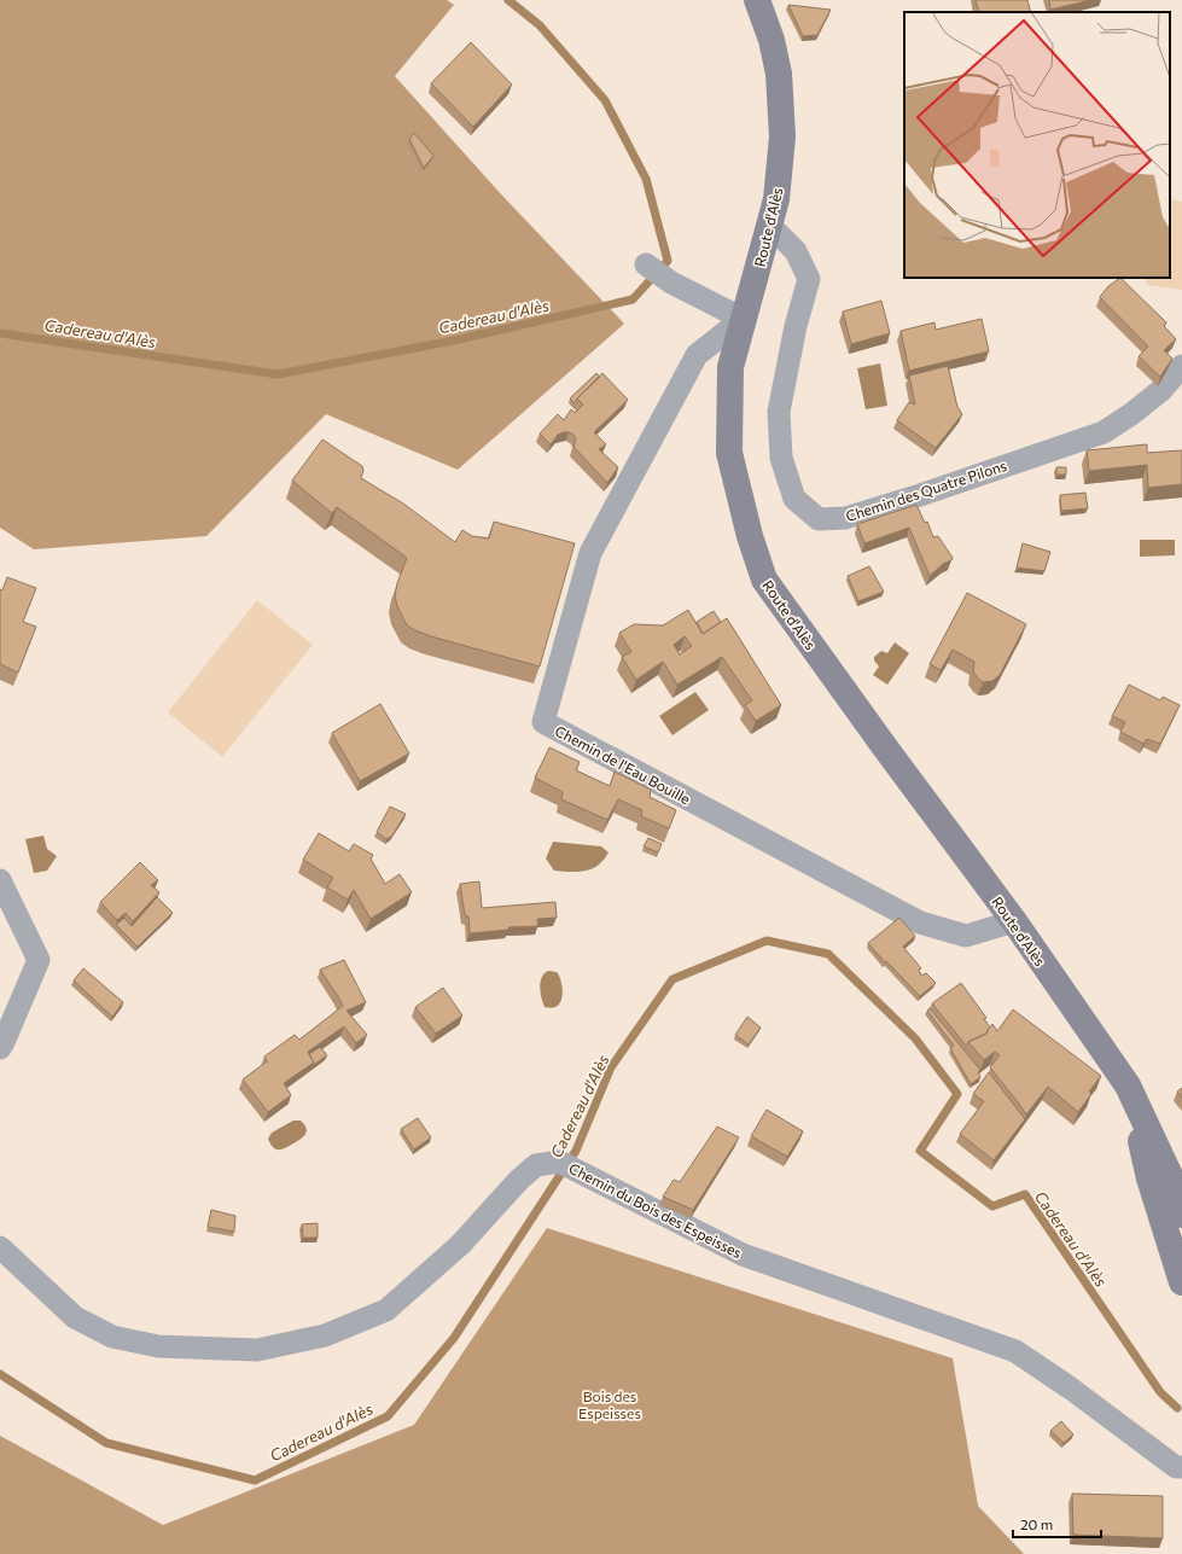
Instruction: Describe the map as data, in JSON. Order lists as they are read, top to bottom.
{
  "streets": {
    "main road": ["Route d'Alès"],
    "street": ["Chemin des Quatre Pilons", "Chemin de l'Eau Bouille", "Chemin du Bois des Espeisses"]
  },
  "crossings": [
    ["Route d'Alès", "Chemin des Quatre Pilons"],
    ["Route d'Alès", "Chemin de l'Eau Bouille"]
  ],
  "water": ["Cadereau d'Alès"],
  "parks": ["Bois des Espeisses"],
  "scale_bar": "20 m"
}
